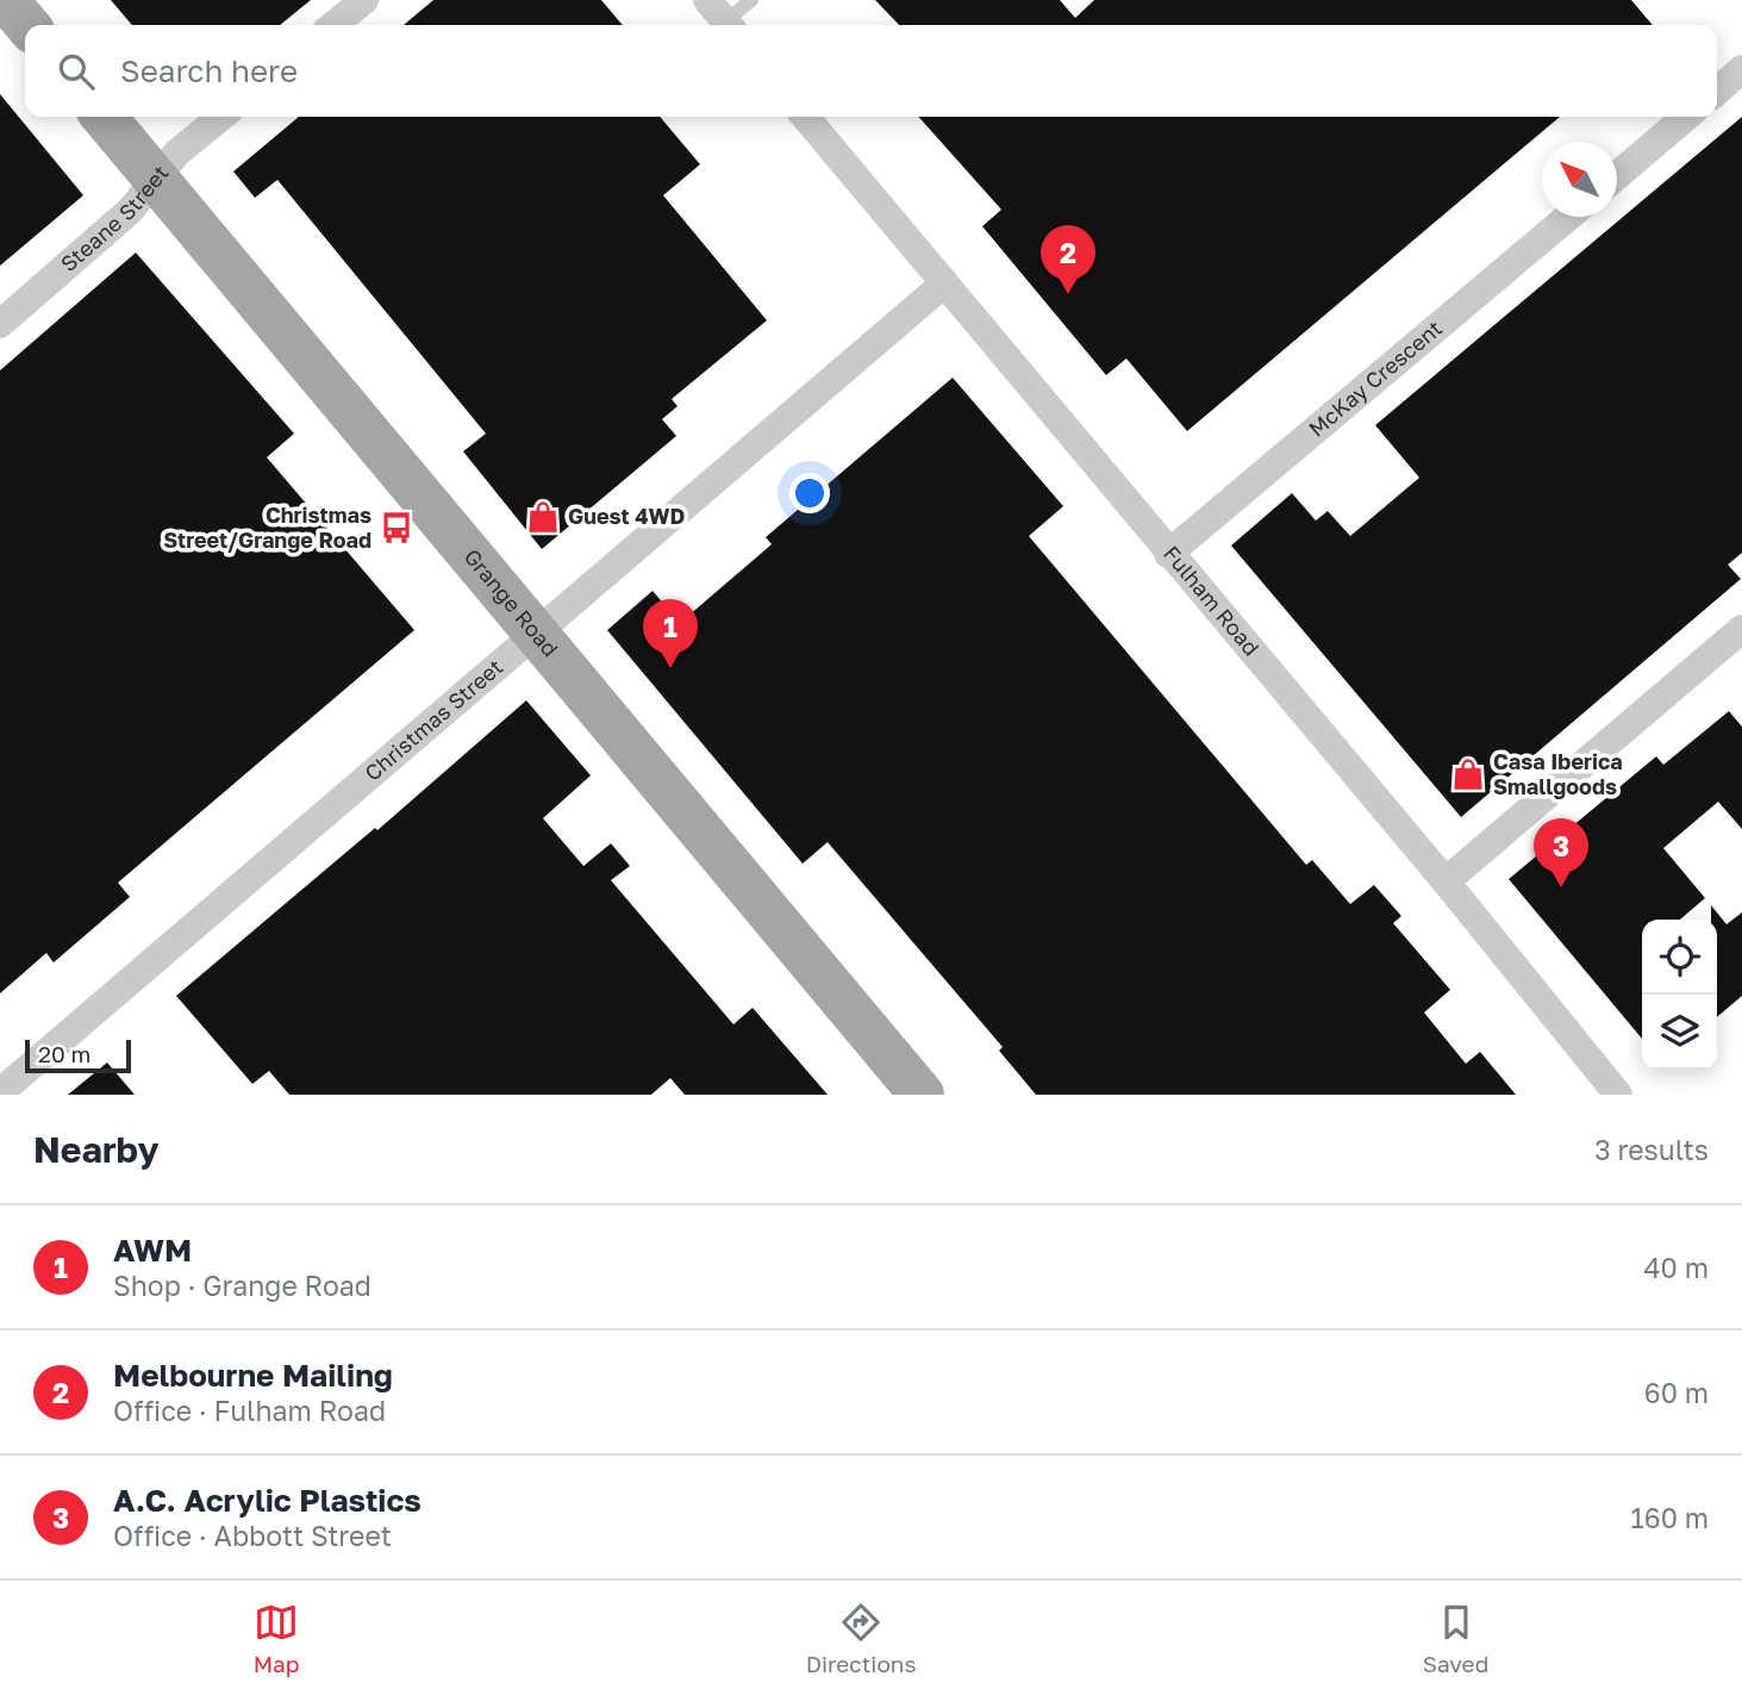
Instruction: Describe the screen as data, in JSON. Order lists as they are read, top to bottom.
{
  "streets": {
    "main road": ["Grange Road"],
    "street": [
      "Steane Street",
      "McKay Crescent",
      "Fulham Road",
      "Christmas Street"
    ]
  },
  "crossings": [
    ["Steane Street", "Grange Road"],
    ["McKay Crescent", "Fulham Road"],
    ["Grange Road", "Christmas Street"],
    ["Fulham Road", "Christmas Street"]
  ],
  "places": {
    "shop": ["Guest 4WD", "Casa Iberica Smallgoods"],
    "bus stop": ["Christmas Street/Grange Road"]
  },
  "scale_bar": "20 m",
  "north": "top left",
  "page": {
    "search": "Search here",
    "pins": ["2", "1", "3"],
    "scale": "20 m",
    "heading": ["Nearby", "3 results"],
    "list": [
      {
        "mark": "1",
        "name": "AWM",
        "note": "Shop · Grange Road",
        "value": "40 m"
      },
      {
        "mark": "2",
        "name": "Melbourne Mailing",
        "note": "Office · Fulham Road",
        "value": "60 m"
      },
      {
        "mark": "3",
        "name": "A.C. Acrylic Plastics",
        "note": "Office · Abbott Street",
        "value": "160 m"
      }
    ],
    "nav": ["Map", "Directions", "Saved"]
  }
}
